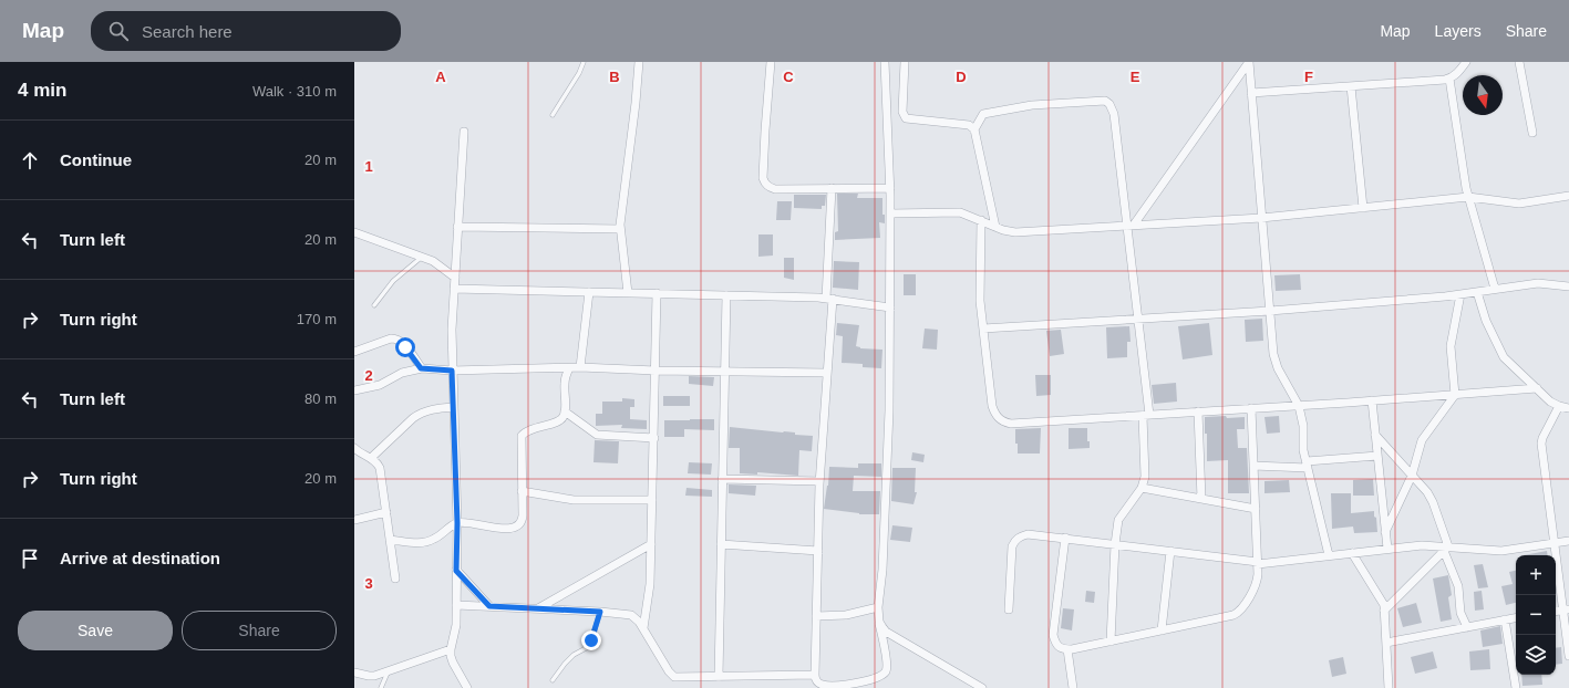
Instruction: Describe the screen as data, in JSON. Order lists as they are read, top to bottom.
{
  "north": "bottom",
  "page": {
    "header": "Map",
    "search": "Search here",
    "nav": ["Map", "Layers", "Share"],
    "heading": ["4 min", "Walk · 310 m"],
    "list": [
      ["Continue", "20 m"],
      ["Turn left", "20 m"],
      ["Turn right", "170 m"],
      ["Turn left", "80 m"],
      ["Turn right", "20 m"],
      "Arrive at destination"
    ],
    "map_buttons": ["+", "−"],
    "buttons": ["Save", "Share"]
  },
  "grid": {
    "columns": [
      "A",
      "B",
      "C",
      "D",
      "E",
      "F"
    ],
    "rows": ["1", "2", "3"]
  }
}
